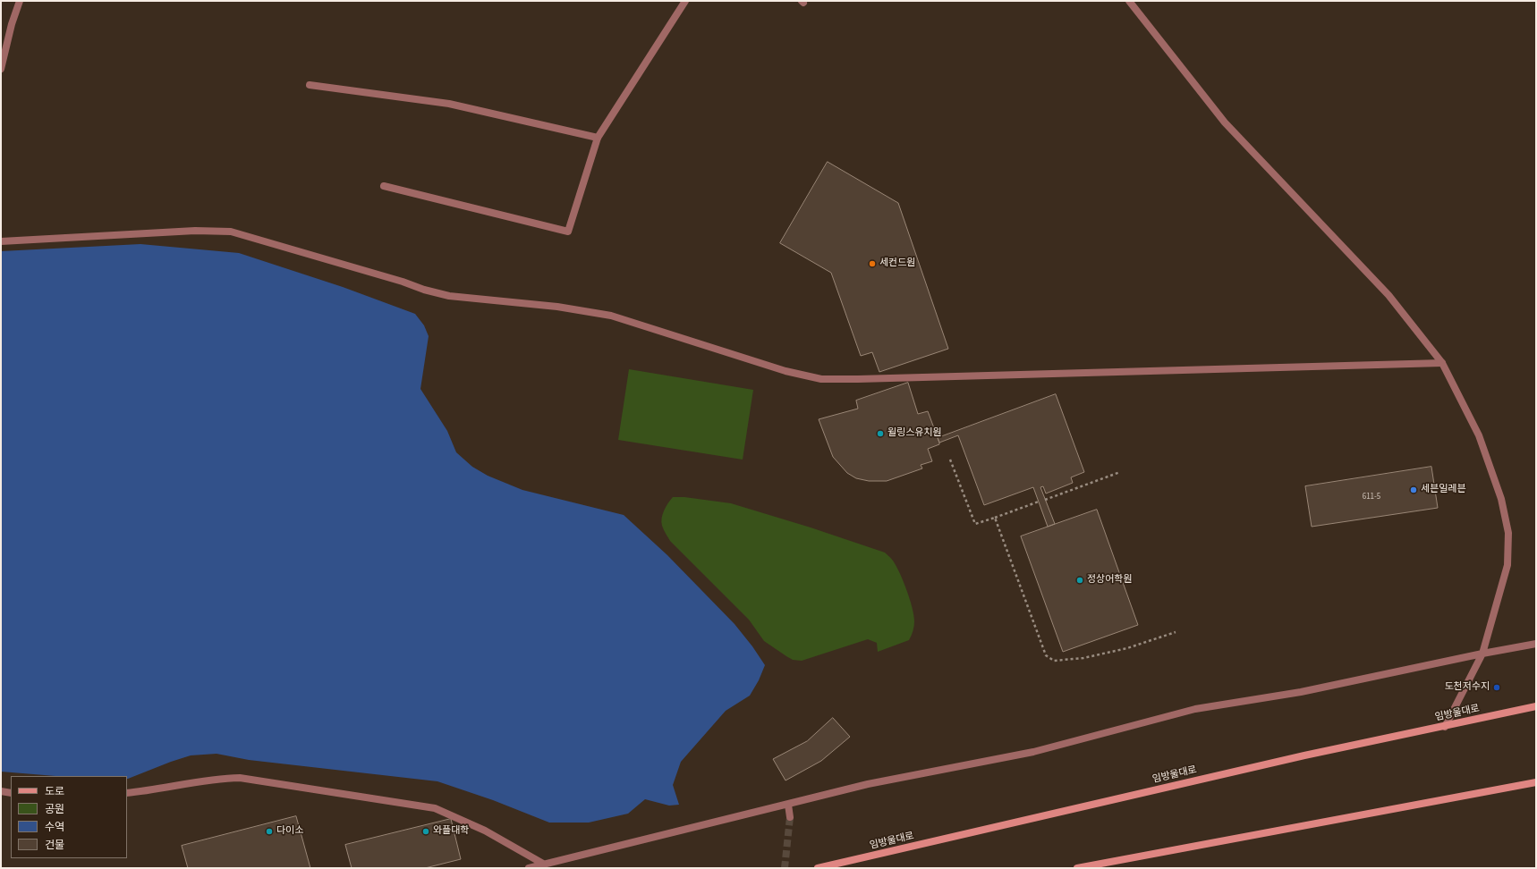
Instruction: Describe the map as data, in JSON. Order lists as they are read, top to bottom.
{
  "streets": {
    "main road": ["임방울대로"]
  },
  "places": [
    "세컨드원",
    "윌링스유치원",
    "세븐일레븐",
    "정상어학원",
    "도천저수지",
    "다이소",
    "와플대학"
  ],
  "house_numbers": ["611-5"],
  "legend": [
    "도로",
    "공원",
    "수역",
    "건물"
  ]
}
